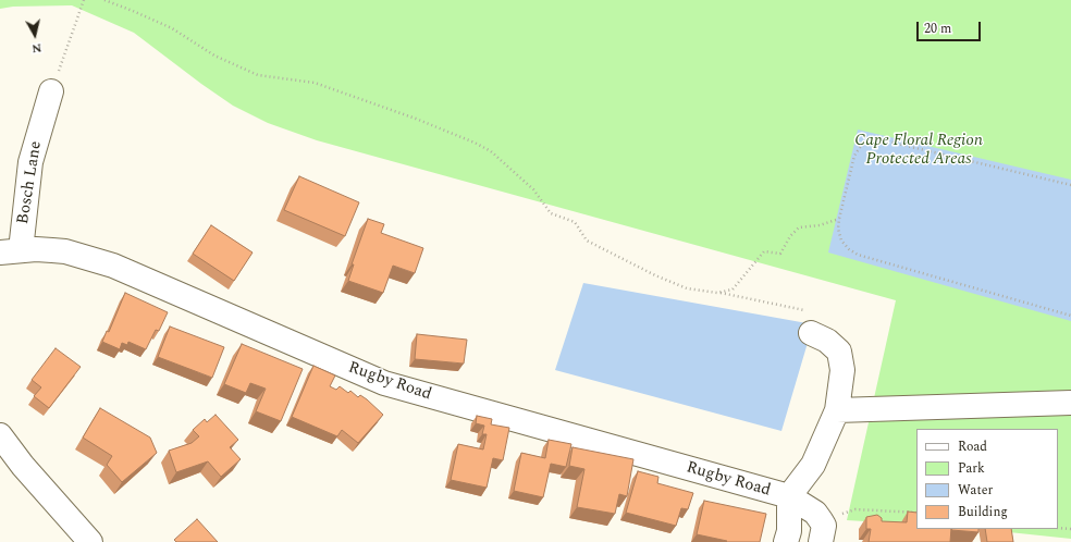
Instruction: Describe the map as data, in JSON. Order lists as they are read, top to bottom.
{
  "streets": {
    "street": ["Bosch Lane", "Rugby Road"]
  },
  "crossings": [
    ["Bosch Lane", "Rugby Road"]
  ],
  "parks": ["Cape Floral Region Protected Areas"],
  "legend": [
    "Road",
    "Park",
    "Water",
    "Building"
  ],
  "scale_bar": "20 m",
  "north": "bottom"
}
